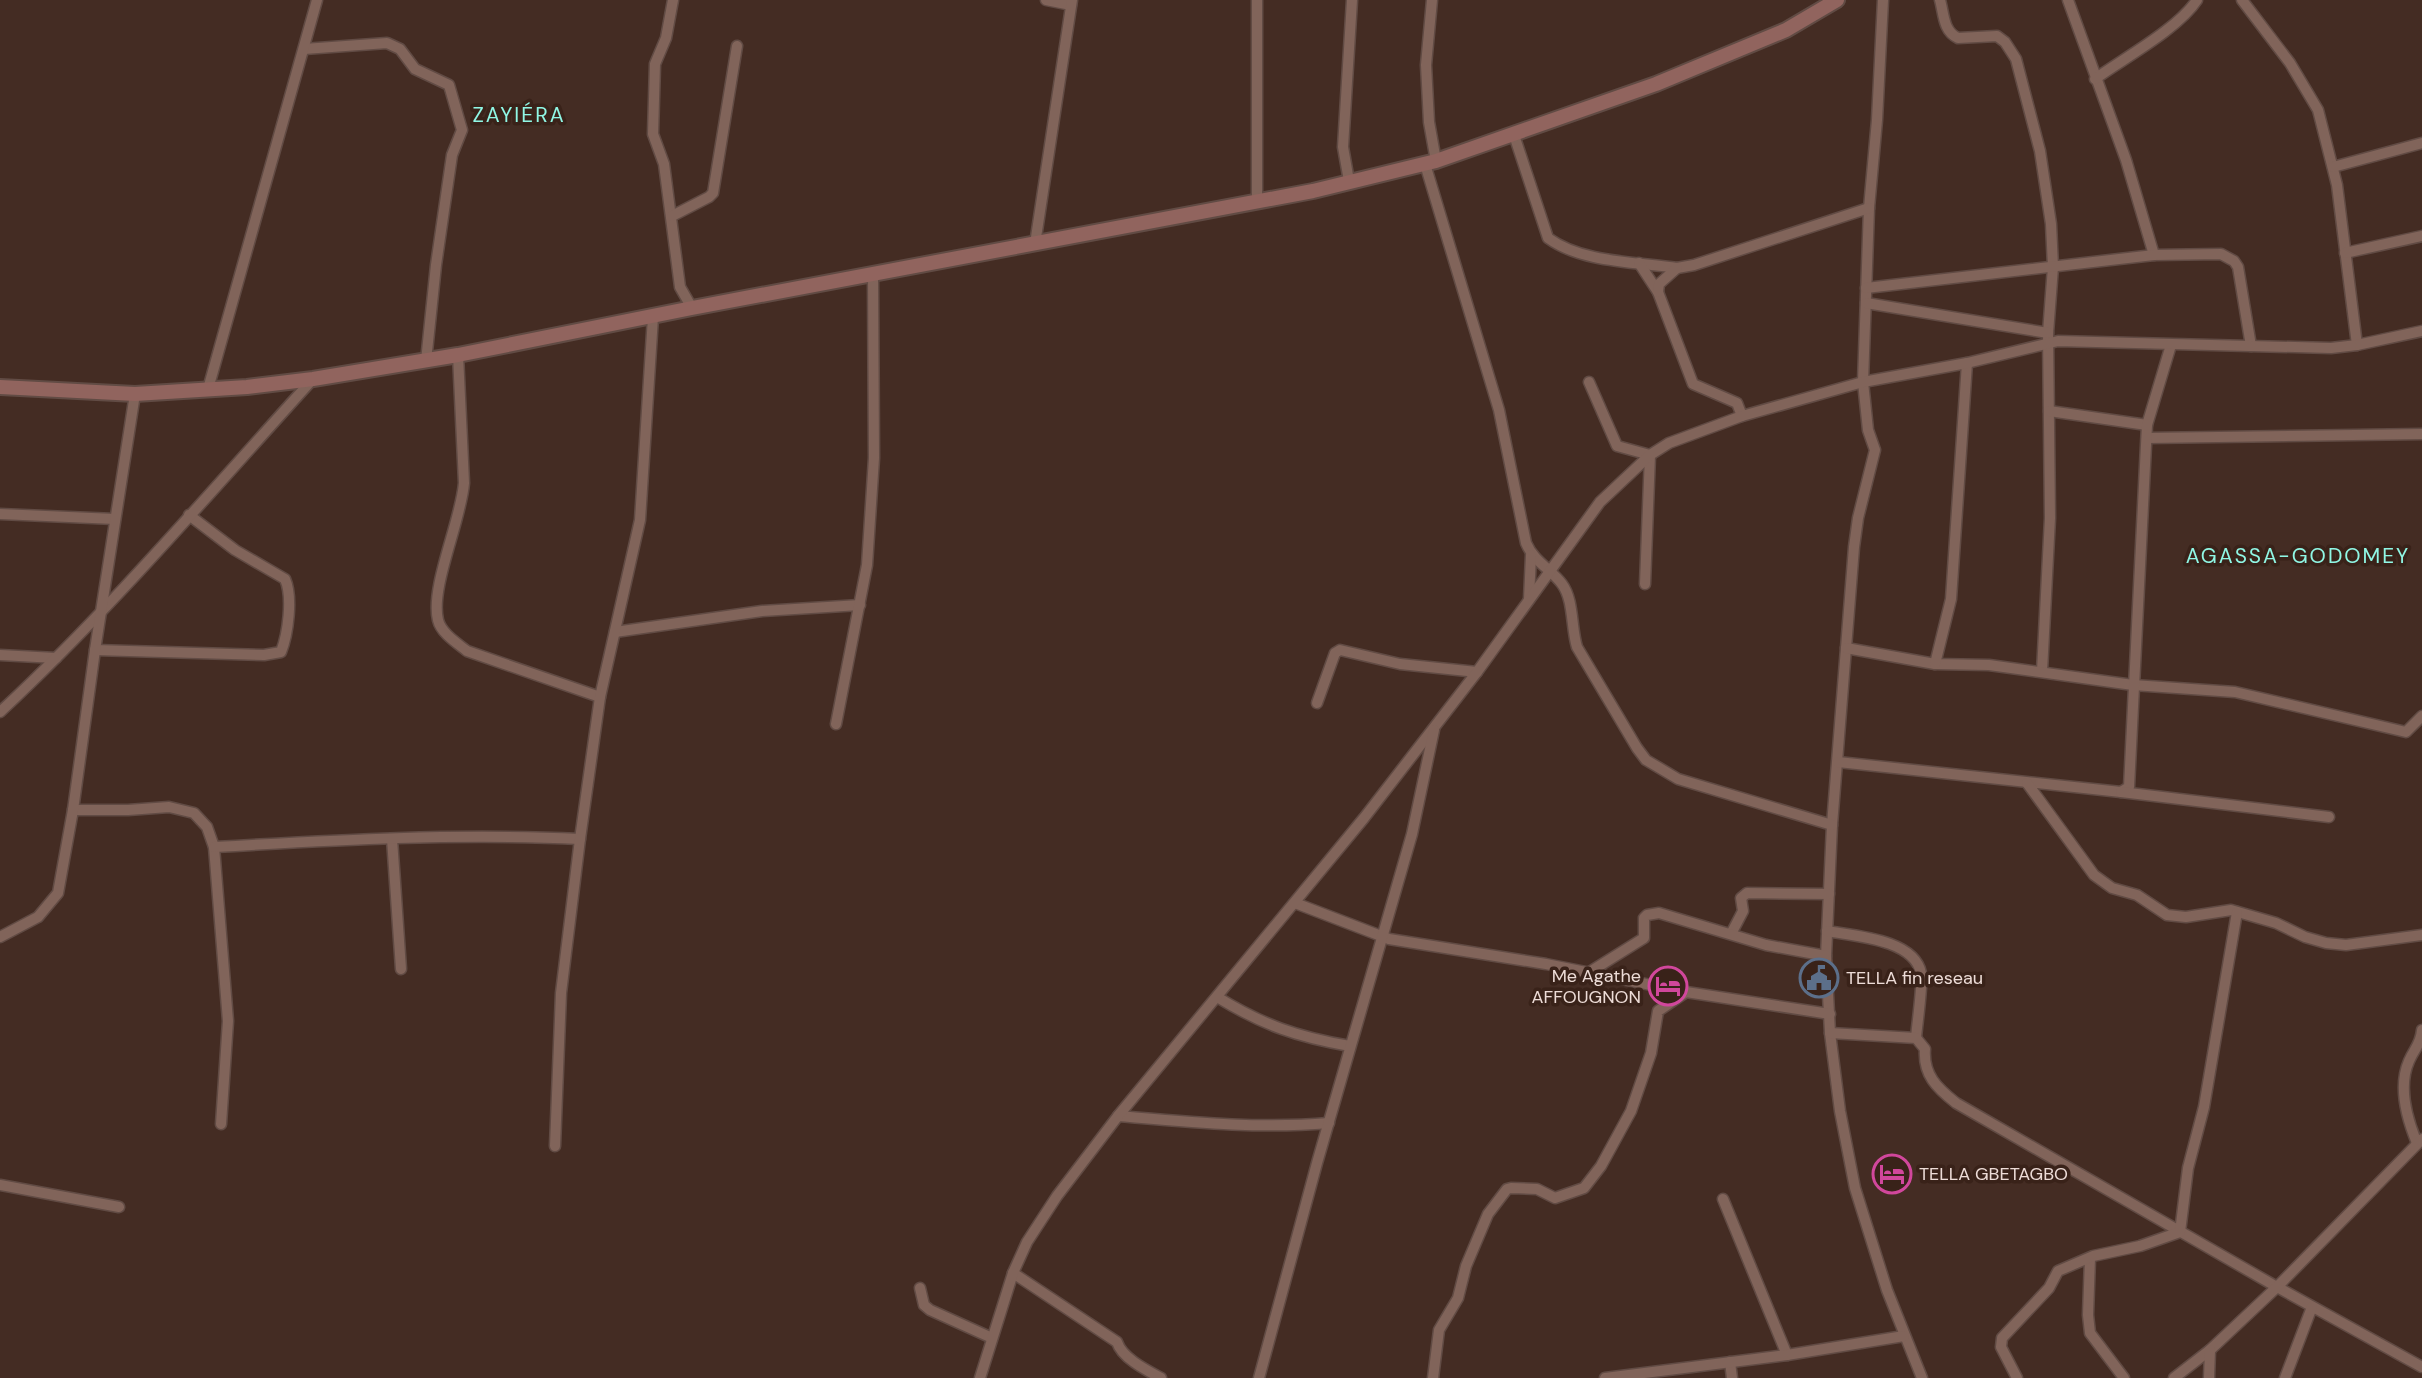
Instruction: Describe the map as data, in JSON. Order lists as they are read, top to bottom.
{
  "districts": ["ZAYIÉRA", "AGASSA-GODOMEY"],
  "places": {
    "public building": ["TELLA fin reseau"],
    "hotel": ["Me Agathe AFFOUGNON", "TELLA GBETAGBO"]
  }
}
